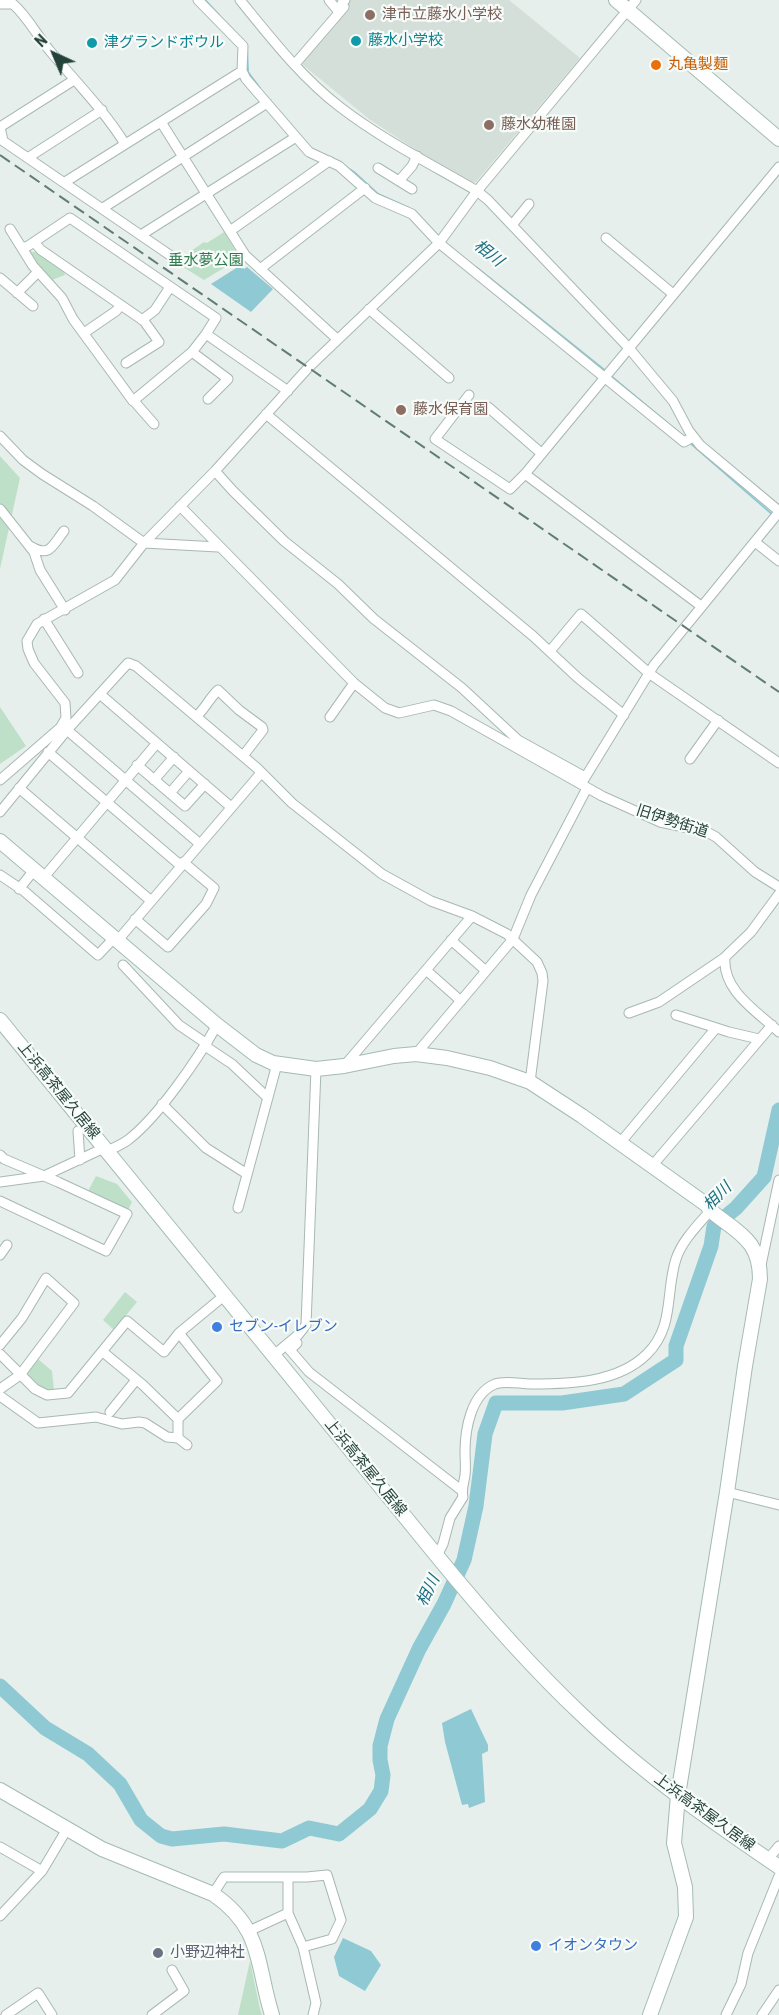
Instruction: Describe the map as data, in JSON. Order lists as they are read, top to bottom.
{
  "streets": {
    "street": ["旧伊勢街道", "上浜高茶屋久居線"]
  },
  "water": ["相川"],
  "parks": ["垂水夢公園"],
  "places": [
    "津市立藤水小学校",
    "藤水小学校",
    "津グランドボウル",
    "丸亀製麺",
    "藤水幼稚園",
    "藤水保育園",
    "セブン-イレブン",
    "イオンタウン",
    "小野辺神社"
  ],
  "north": "top left"
}
